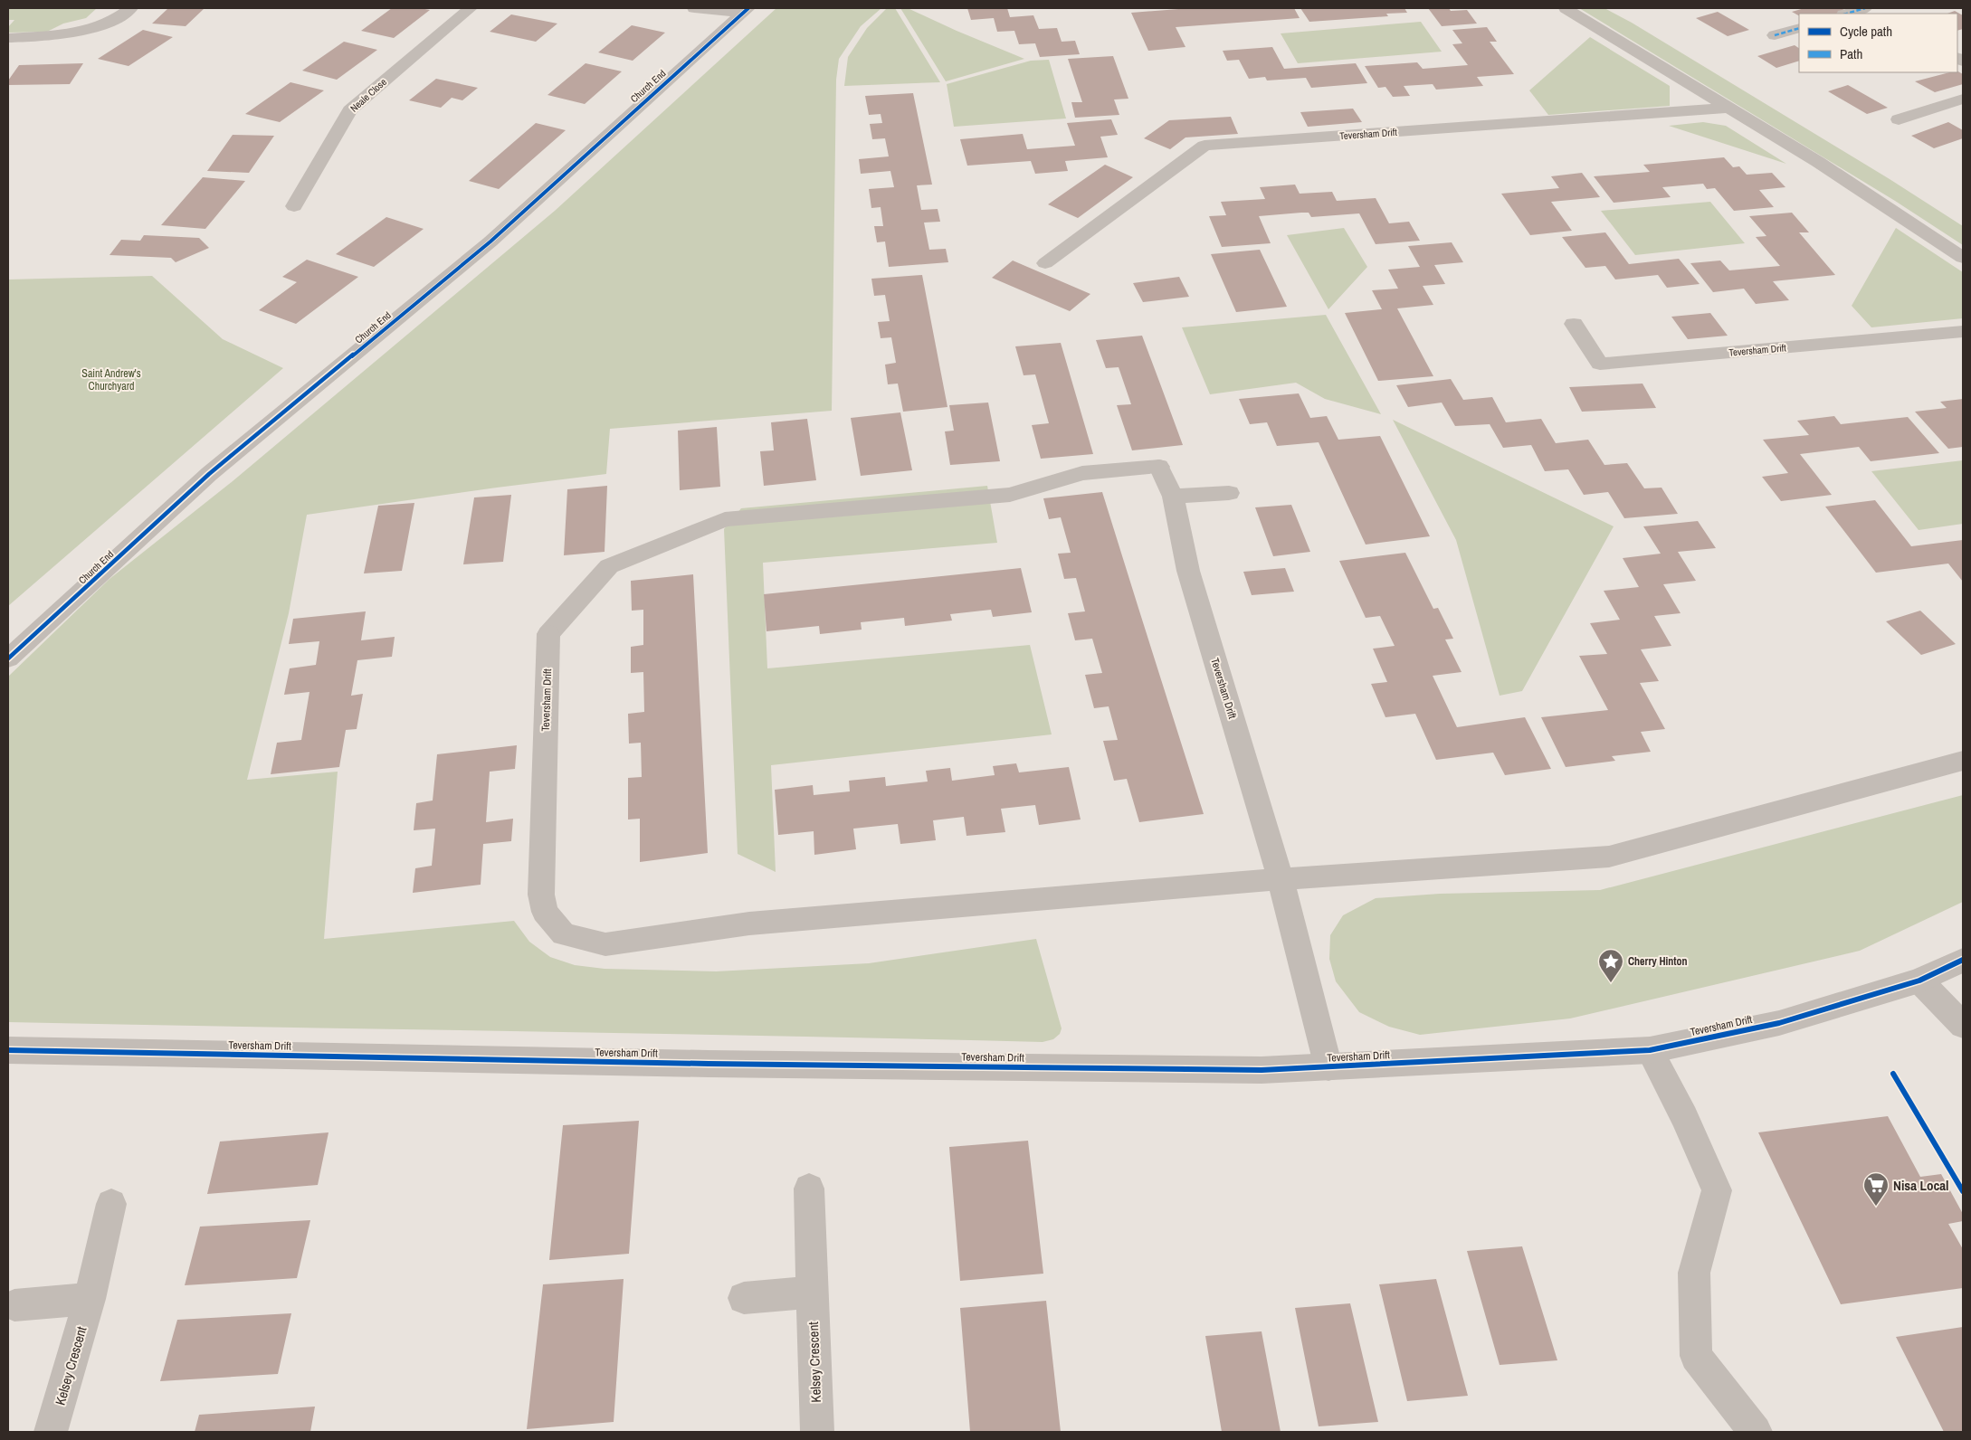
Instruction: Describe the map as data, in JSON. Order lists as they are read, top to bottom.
{
  "streets": {
    "street": [
      "Church End",
      "Neale Close",
      "Teversham Drift",
      "Kelsey Crescent"
    ]
  },
  "parks": ["Saint Andrew's Churchyard"],
  "places": {
    "place": ["Cherry Hinton"],
    "supermarket": ["Nisa Local"]
  },
  "legend": ["Cycle path", "Path"]
}
